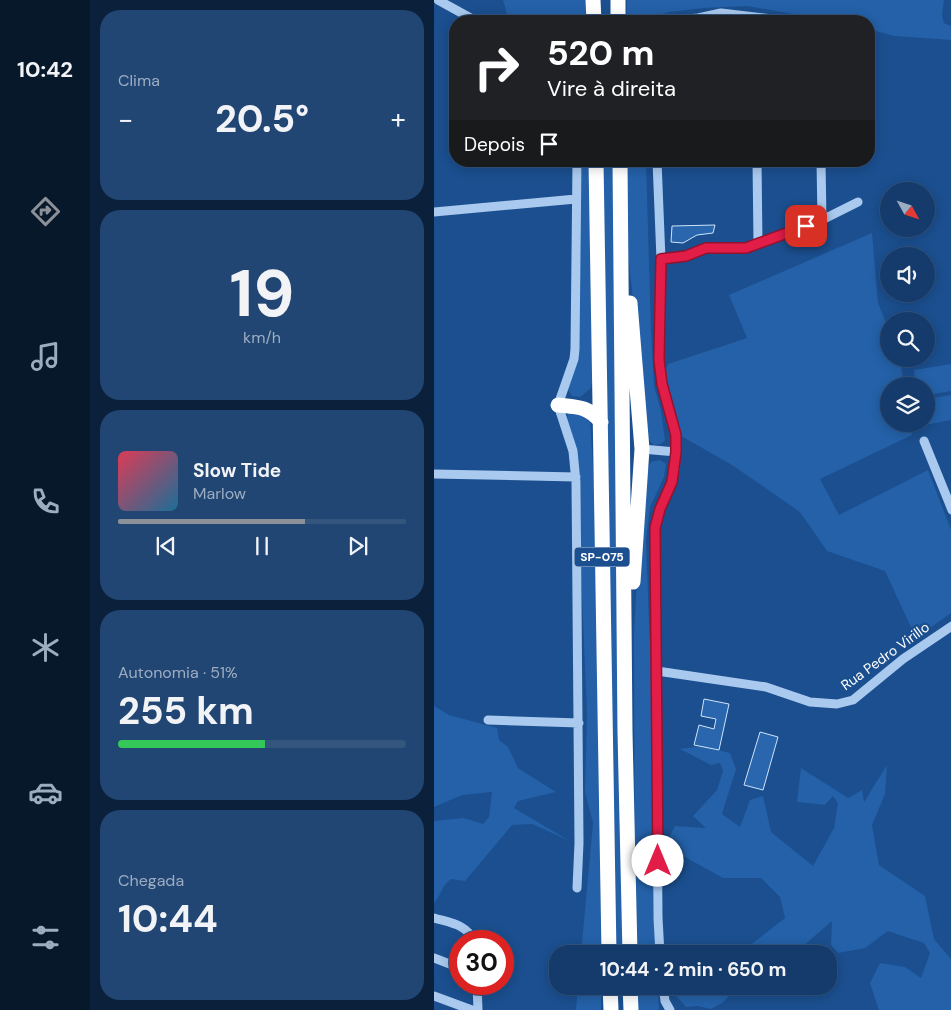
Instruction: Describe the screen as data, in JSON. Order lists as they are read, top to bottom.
{
  "streets": {
    "highway": ["SP-075"],
    "street": ["Rua Pedro Virillo"]
  },
  "north": "bottom right",
  "page": {
    "tabs": "10:42",
    "tile": [
      "Clima",
      ["19", "km/h"],
      ["Autonomia · 51%", "255 km"],
      ["Chegada", "10:44"]
    ],
    "turn": ["520 m", "Vire à direita"],
    "heat": ["−", "20.5°", "+"],
    "then": "Depois",
    "song": ["Slow Tide", "Marlow"],
    "limit": "30",
    "trip": "10:44 · 2 min · 650 m"
  }
}
